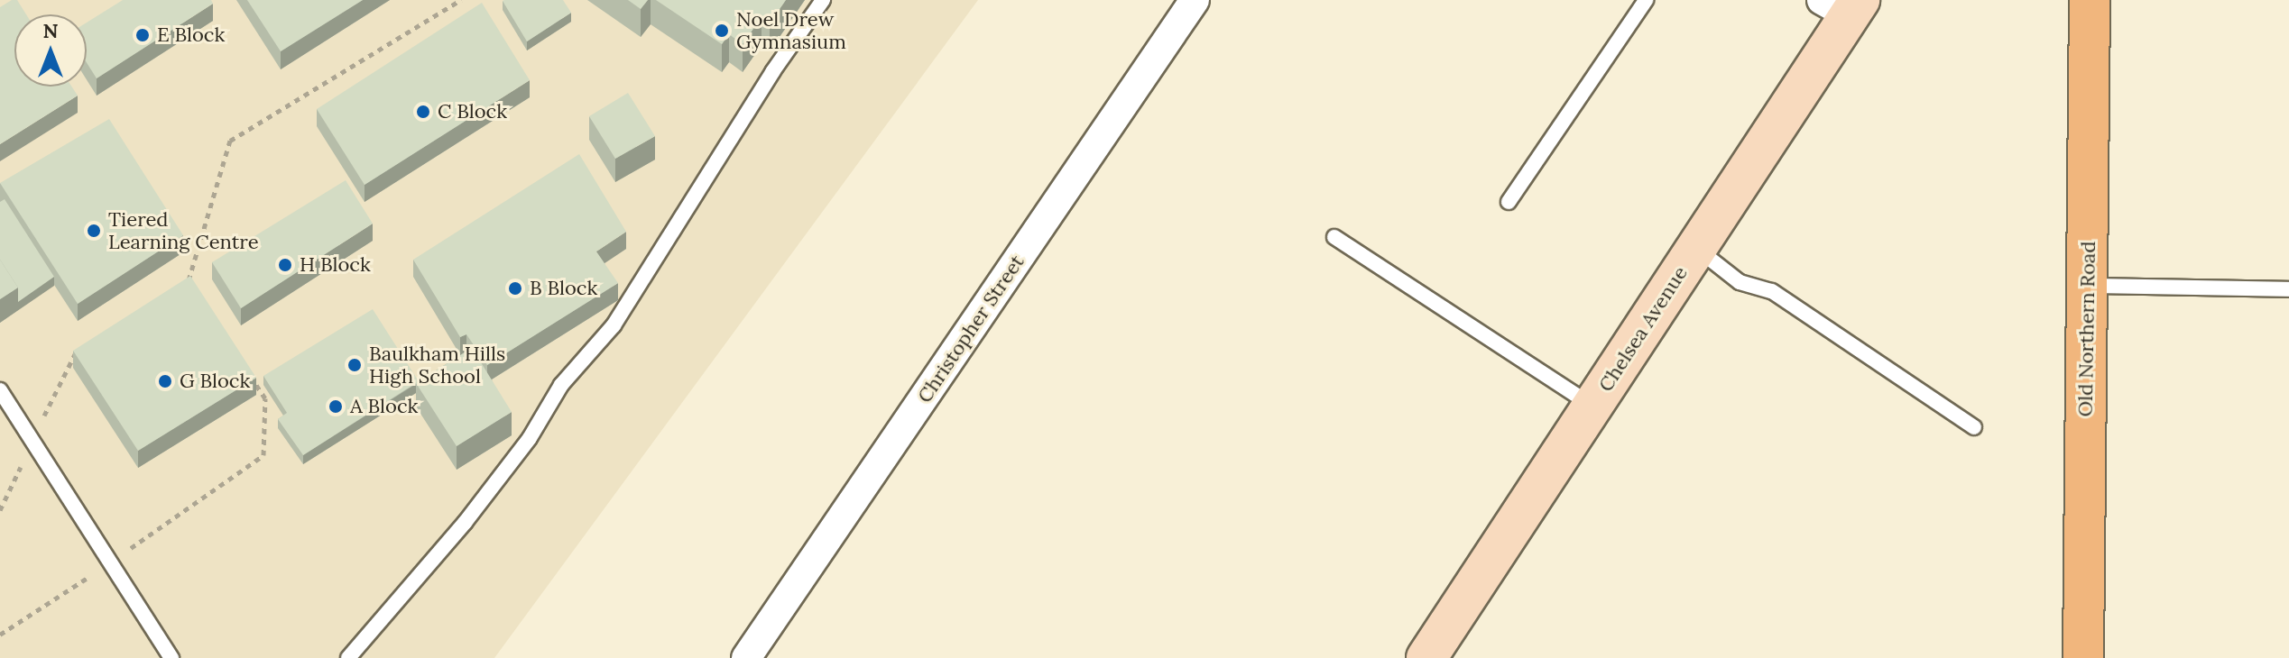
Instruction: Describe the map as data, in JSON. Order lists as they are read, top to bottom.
{
  "streets": {
    "main road": ["Old Northern Road"],
    "street": ["Christopher Street", "Chelsea Avenue"]
  },
  "places": [
    "Noel Drew Gymnasium",
    "E Block",
    "C Block",
    "Tiered Learning Centre",
    "H Block",
    "B Block",
    "Baulkham Hills High School",
    "G Block",
    "A Block"
  ],
  "north": "top"
}
